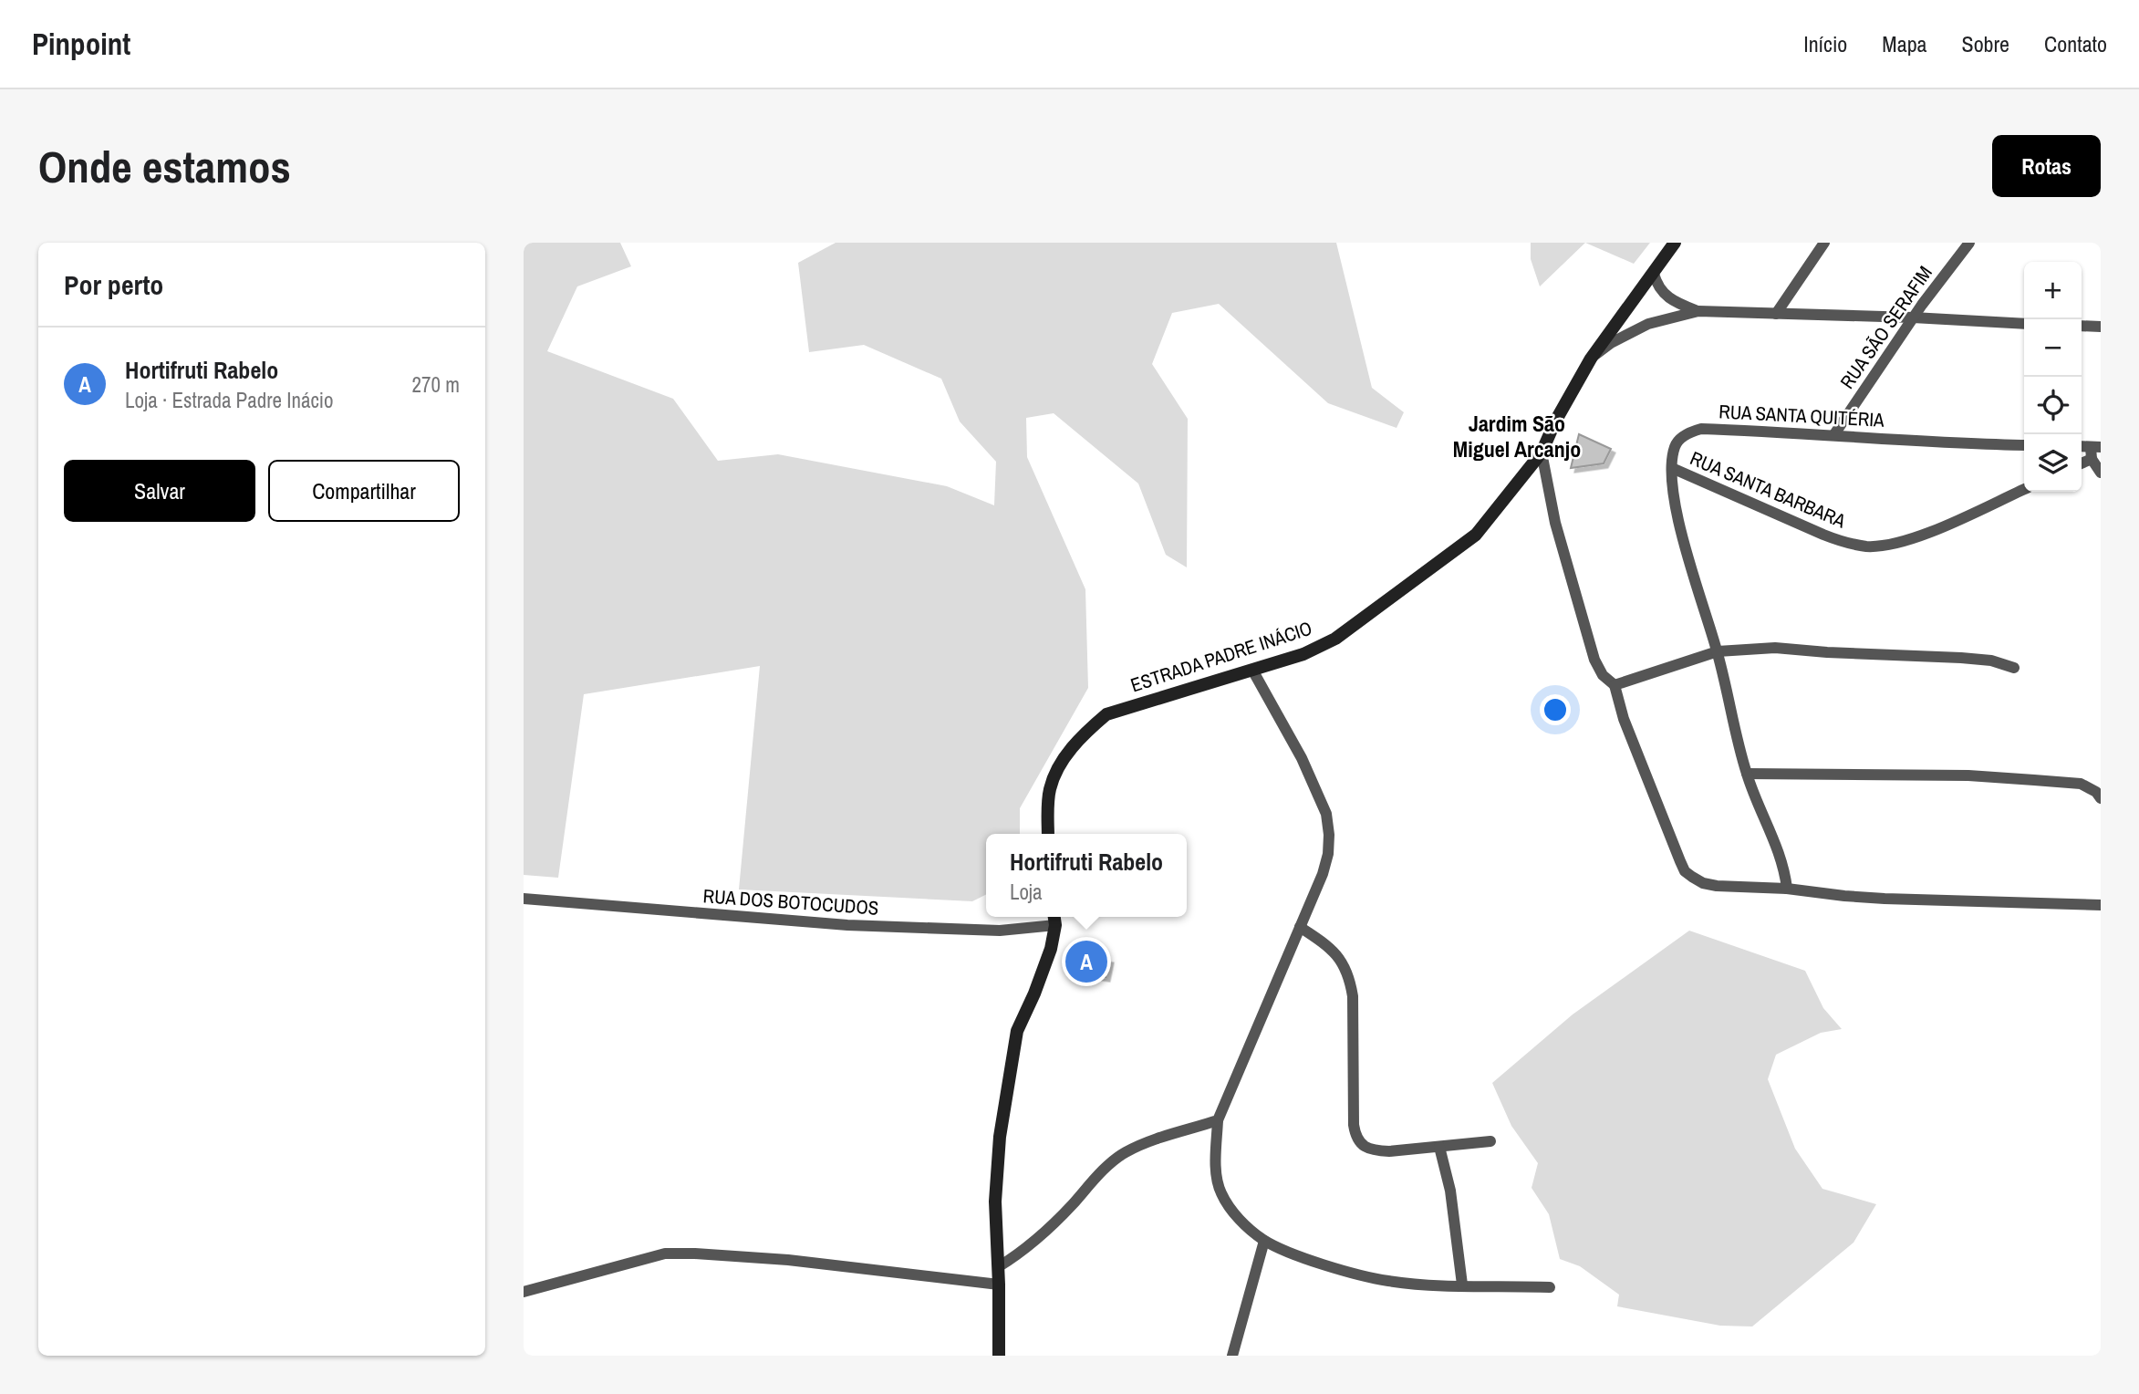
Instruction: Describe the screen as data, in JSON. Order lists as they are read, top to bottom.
{
  "streets": {
    "street": [
      "RUA SÃO SERAFIM",
      "RUA SANTA QUITÉRIA",
      "RUA SANTA BARBARA",
      "ESTRADA PADRE INÁCIO",
      "RUA DOS BOTOCUDOS"
    ]
  },
  "crossings": [
    ["RUA SÃO SERAFIM", "RUA SANTA QUITÉRIA"],
    ["RUA SANTA QUITÉRIA", "RUA SANTA BARBARA"]
  ],
  "districts": ["Jardim São Miguel Arcanjo"],
  "page": {
    "header": "Pinpoint",
    "nav": [
      "Início",
      "Mapa",
      "Sobre",
      "Contato"
    ],
    "buttons": [
      "Rotas",
      ["Salvar", "Compartilhar"]
    ],
    "title": "Onde estamos",
    "heading": "Por perto",
    "map_buttons": ["+", "−"],
    "list": [
      {
        "mark": "A",
        "name": "Hortifruti Rabelo",
        "note": "Loja · Estrada Padre Inácio",
        "value": "270 m"
      }
    ],
    "popup": ["Hortifruti Rabelo", "Loja"],
    "pins": "A"
  }
}
